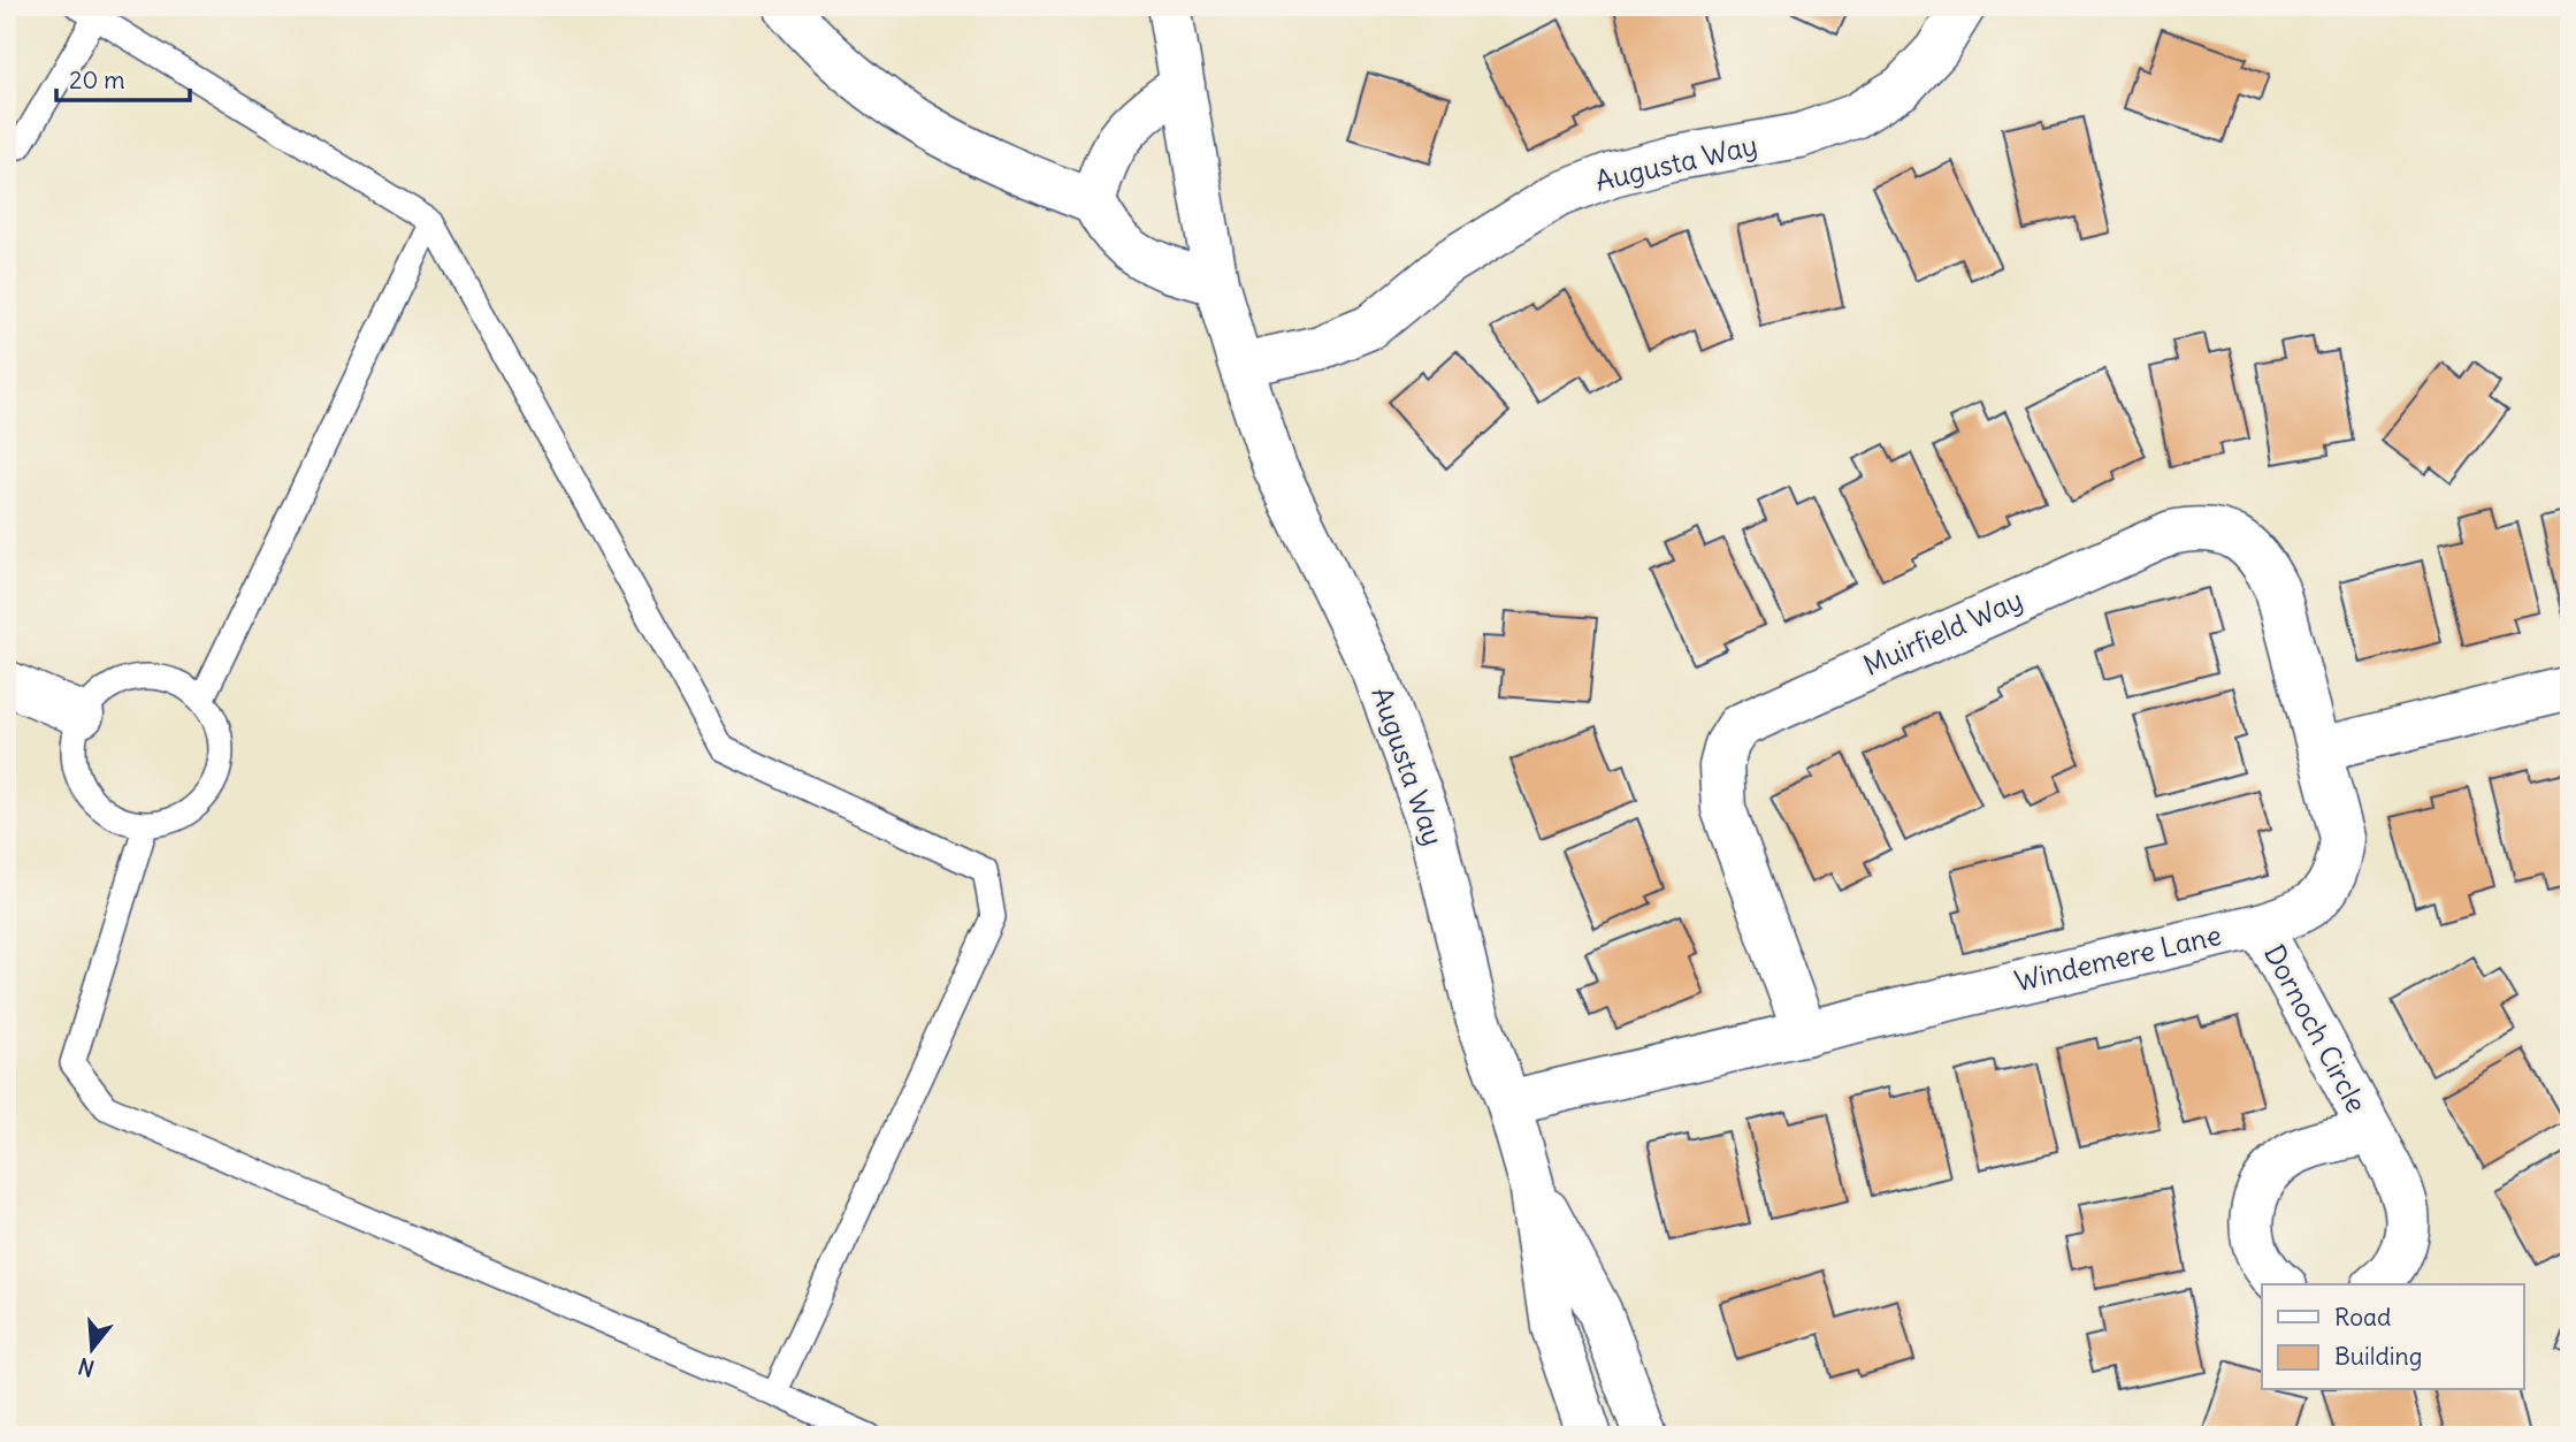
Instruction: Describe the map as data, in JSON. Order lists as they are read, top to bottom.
{
  "streets": {
    "street": [
      "Augusta Way",
      "Muirfield Way",
      "Windemere Lane",
      "Dornoch Circle"
    ]
  },
  "crossings": [
    ["Augusta Way", "Windemere Lane"],
    ["Muirfield Way", "Windemere Lane"],
    ["Windemere Lane", "Dornoch Circle"]
  ],
  "legend": ["Road", "Building"],
  "scale_bar": "20 m",
  "north": "bottom"
}
